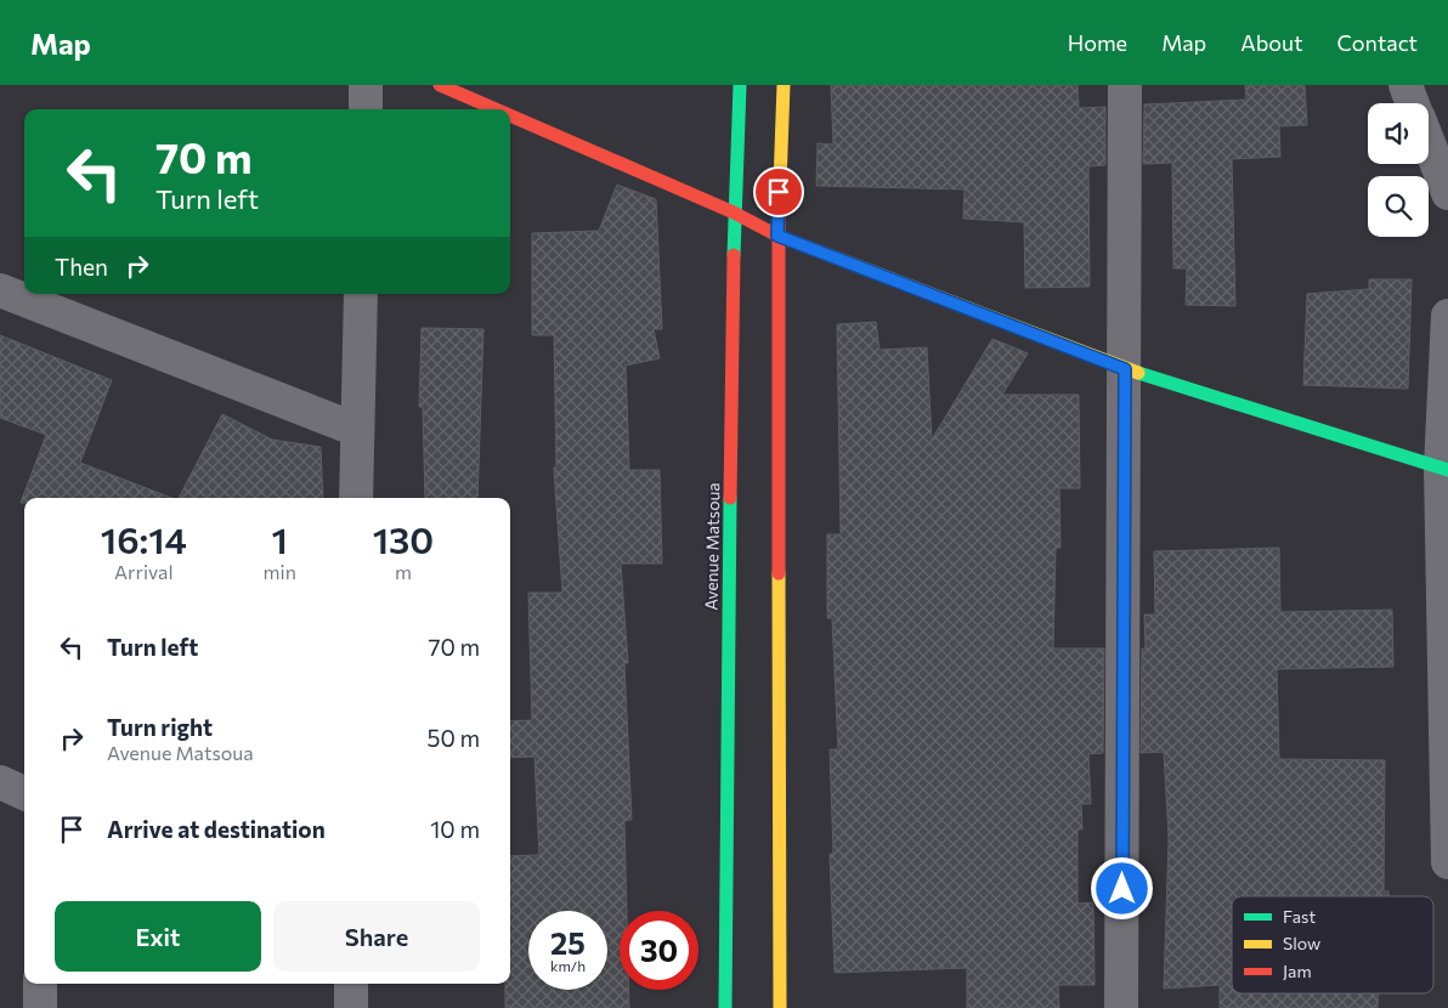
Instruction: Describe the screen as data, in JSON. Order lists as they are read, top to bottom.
{
  "streets": {
    "street": ["Avenue Matsoua"]
  },
  "legend": ["Fast", "Slow", "Jam"],
  "page": {
    "header": "Map",
    "nav": [
      "Home",
      "Map",
      "About",
      "Contact"
    ],
    "turn": ["70 m", "Turn left"],
    "then": "Then",
    "eta": [
      "16:14",
      "Arrival",
      "1",
      "min",
      "130",
      "m"
    ],
    "list": [
      {
        "name": "Turn left",
        "value": "70 m"
      },
      {
        "name": "Turn right",
        "note": "Avenue Matsoua",
        "value": "50 m"
      },
      {
        "name": "Arrive at destination",
        "value": "10 m"
      }
    ],
    "buttons": ["Exit", "Share"],
    "speed": "25 km/h",
    "limit": "30"
  }
}
